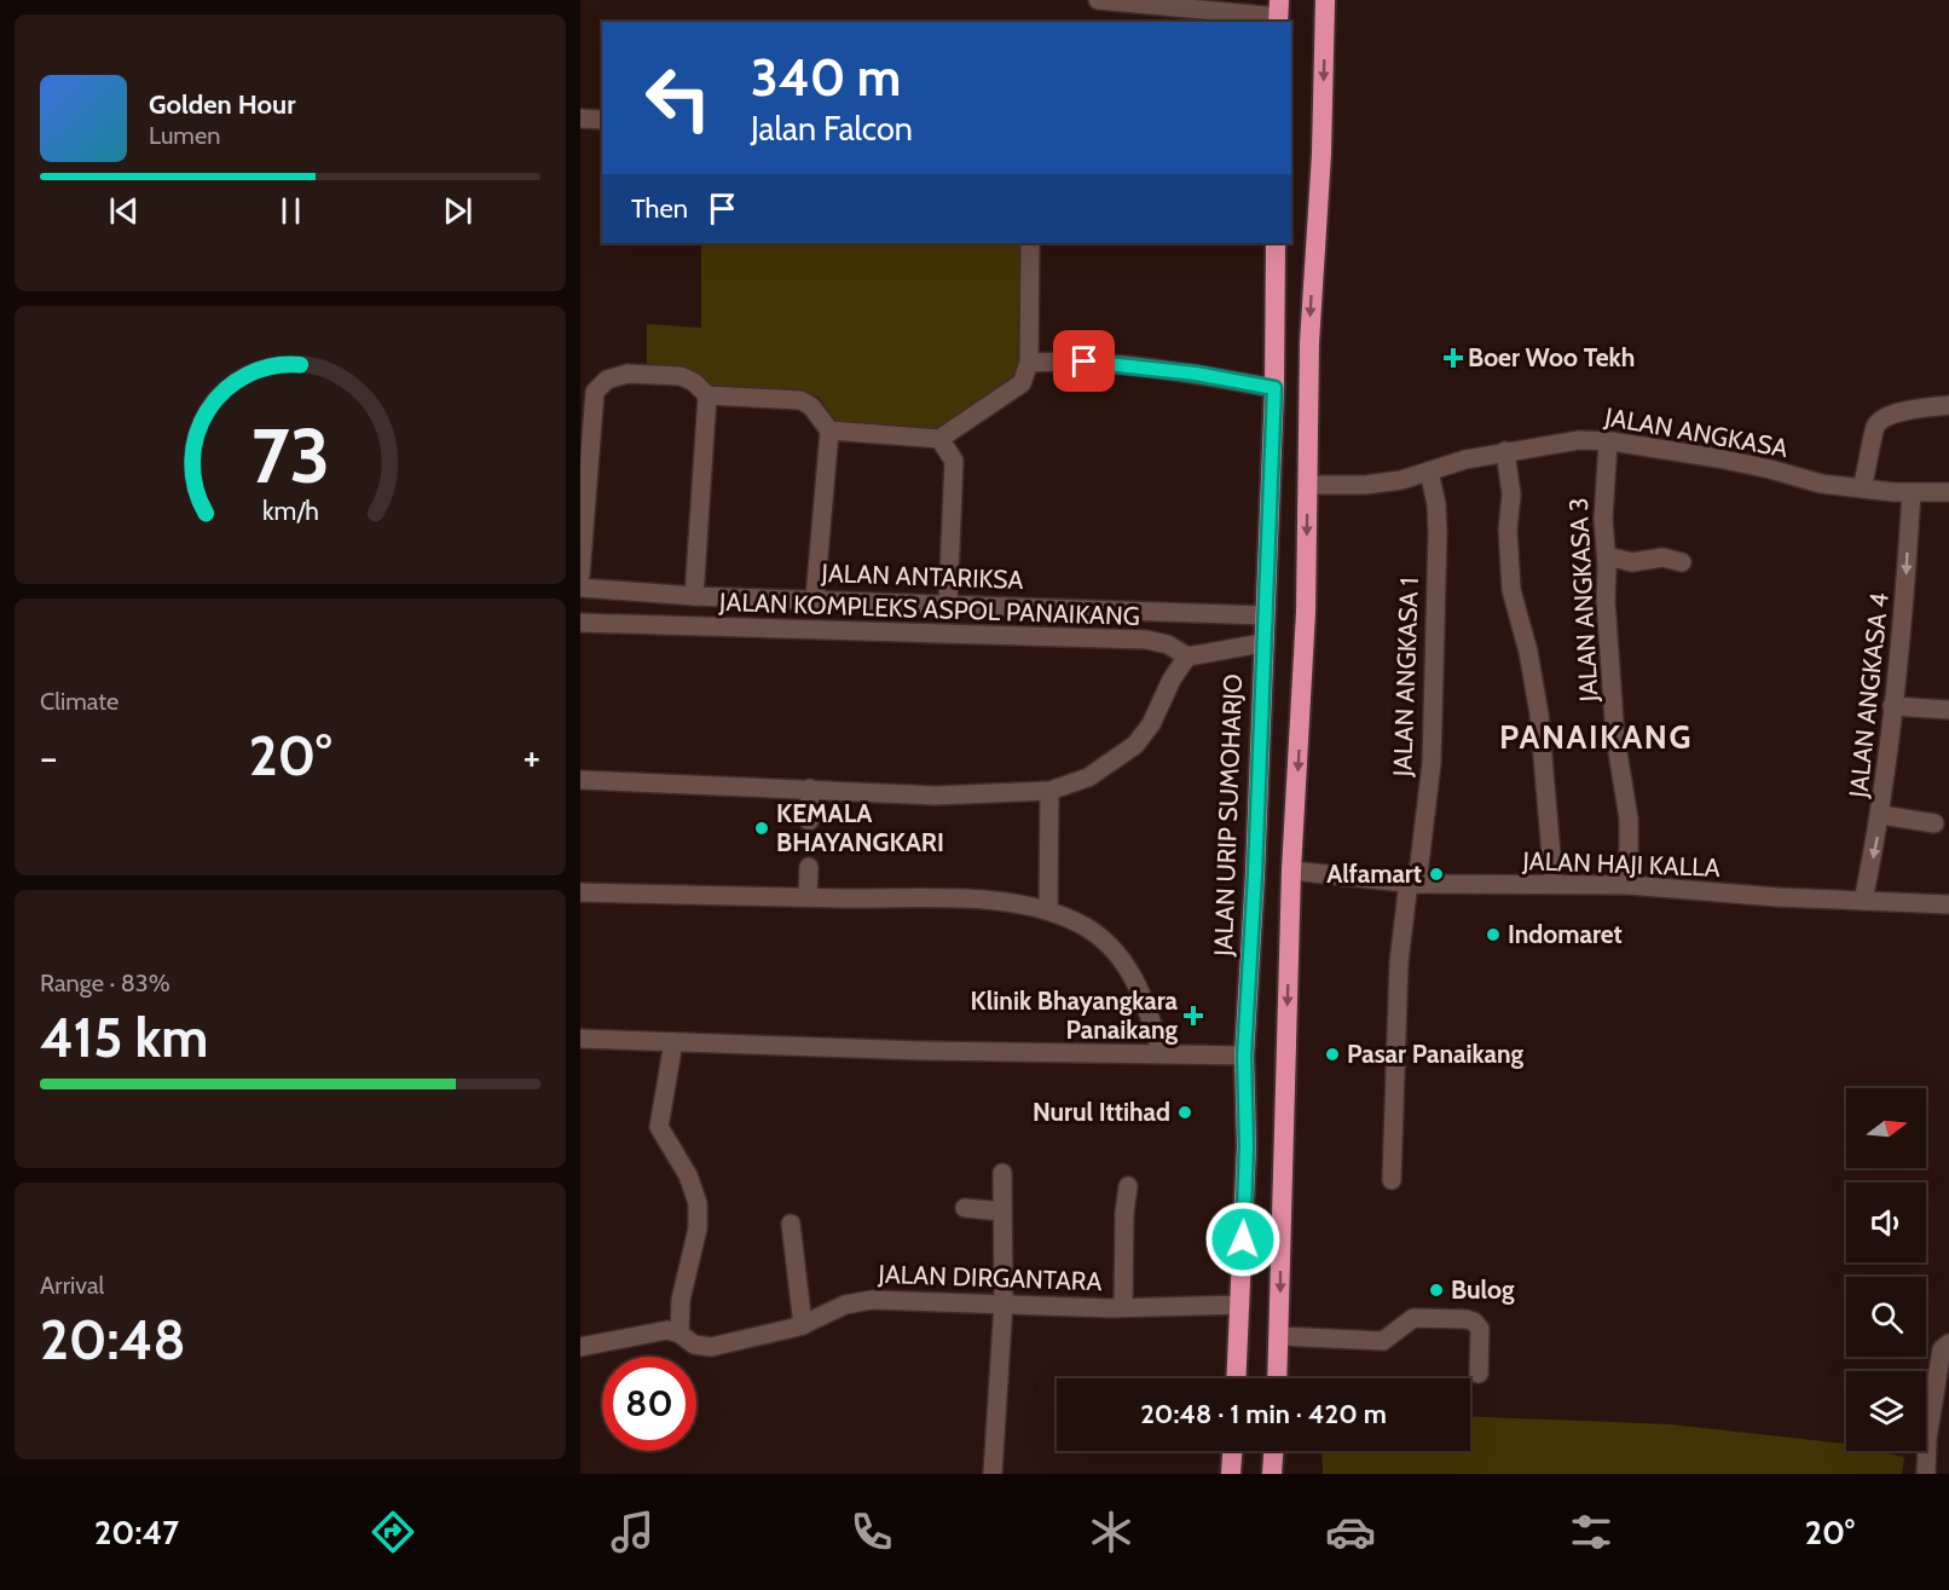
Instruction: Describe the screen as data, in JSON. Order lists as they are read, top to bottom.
{
  "streets": {
    "highway": ["JALAN URIP SUMOHARJO"],
    "street": [
      "JALAN ANGKASA",
      "JALAN ANTARIKSA",
      "JALAN ANGKASA 3",
      "JALAN KOMPLEKS ASPOL PANAIKANG",
      "JALAN ANGKASA 1",
      "JALAN ANGKASA 4",
      "JALAN HAJI KALLA",
      "JALAN DIRGANTARA"
    ]
  },
  "crossings": [
    ["JALAN ANGKASA", "JALAN ANGKASA 3"],
    ["JALAN ANGKASA", "JALAN ANGKASA 1"],
    ["JALAN ANGKASA", "JALAN ANGKASA 4"],
    ["JALAN ANTARIKSA", "JALAN URIP SUMOHARJO"],
    ["JALAN ANGKASA 3", "JALAN HAJI KALLA"],
    ["JALAN ANGKASA 1", "JALAN HAJI KALLA"],
    ["JALAN ANGKASA 4", "JALAN HAJI KALLA"],
    ["JALAN URIP SUMOHARJO", "JALAN DIRGANTARA"]
  ],
  "one_way": ["JALAN ANGKASA 4"],
  "districts": ["PANAIKANG"],
  "places": {
    "health": ["Boer Woo Tekh", "Klinik Bhayangkara Panaikang"],
    "other": [
      "KEMALA BHAYANGKARI",
      "Alfamart",
      "Indomaret",
      "Pasar Panaikang",
      "Nurul Ittihad",
      "Bulog"
    ]
  },
  "north": "right",
  "page": {
    "turn": ["340 m", "Jalan Falcon"],
    "song": ["Golden Hour", "Lumen"],
    "then": "Then",
    "tile": [
      "Climate",
      ["Range · 83%", "415 km"],
      ["Arrival", "20:48"]
    ],
    "heat": ["−", "20°", "+"],
    "limit": "80",
    "trip": "20:48 · 1 min · 420 m",
    "tabs": ["20:47", "20°"],
    "gauge": ["73", "km/h"]
  }
}
